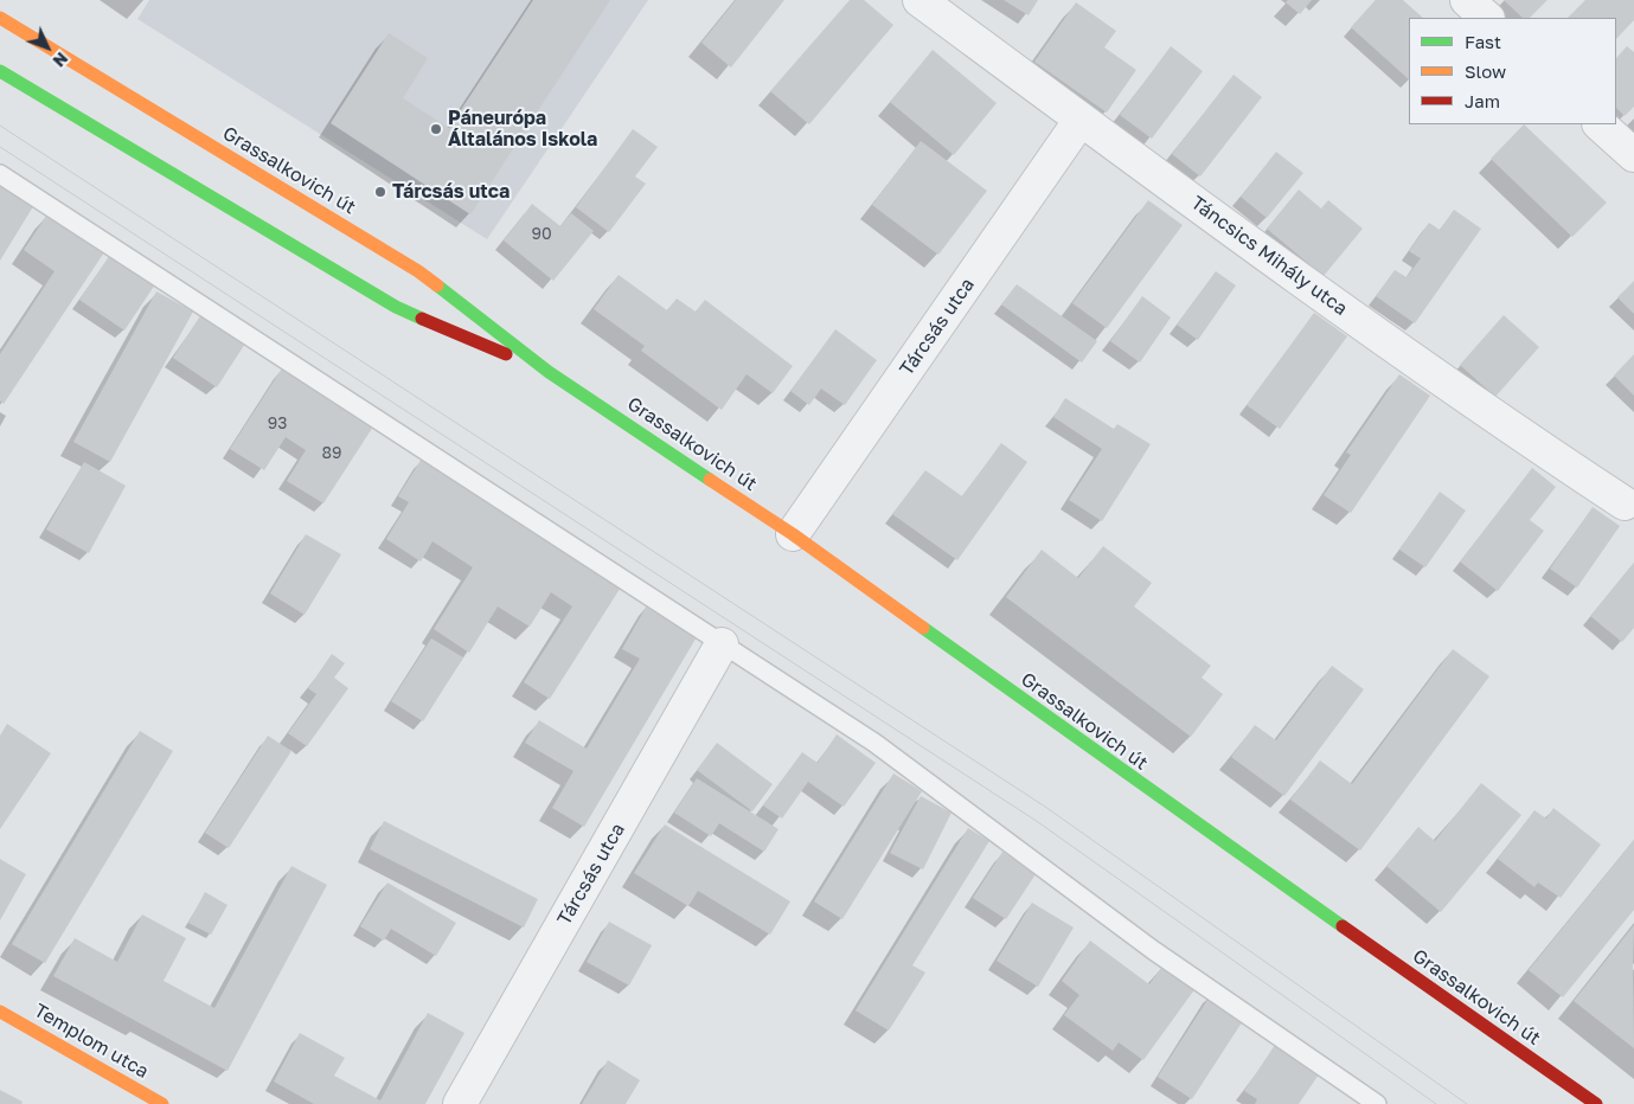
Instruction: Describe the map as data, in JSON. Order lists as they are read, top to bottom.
{
  "streets": {
    "main road": ["Grassalkovich út", "Templom utca"],
    "street": ["Táncsics Mihály utca", "Tárcsás utca"]
  },
  "crossings": [
    ["Grassalkovich út", "Tárcsás utca"],
    ["Táncsics Mihály utca", "Tárcsás utca"]
  ],
  "places": ["Páneurópa Általános Iskola", "Tárcsás utca"],
  "house_numbers": ["90", "93", "89"],
  "legend": ["Fast", "Slow", "Jam"],
  "north": "bottom right"
}
